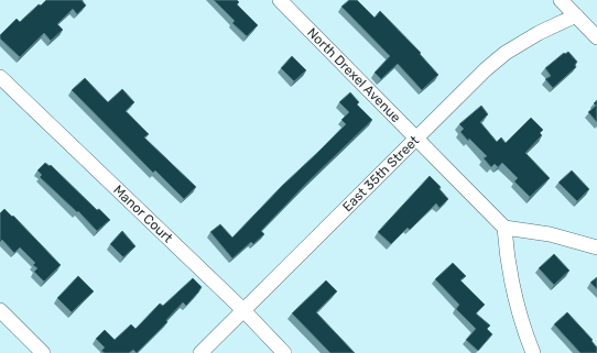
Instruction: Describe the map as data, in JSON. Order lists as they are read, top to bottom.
{
  "streets": {
    "street": ["North Drexel Avenue", "East 35th Street", "Manor Court"]
  },
  "crossings": [
    ["North Drexel Avenue", "East 35th Street"],
    ["East 35th Street", "Manor Court"]
  ]
}
